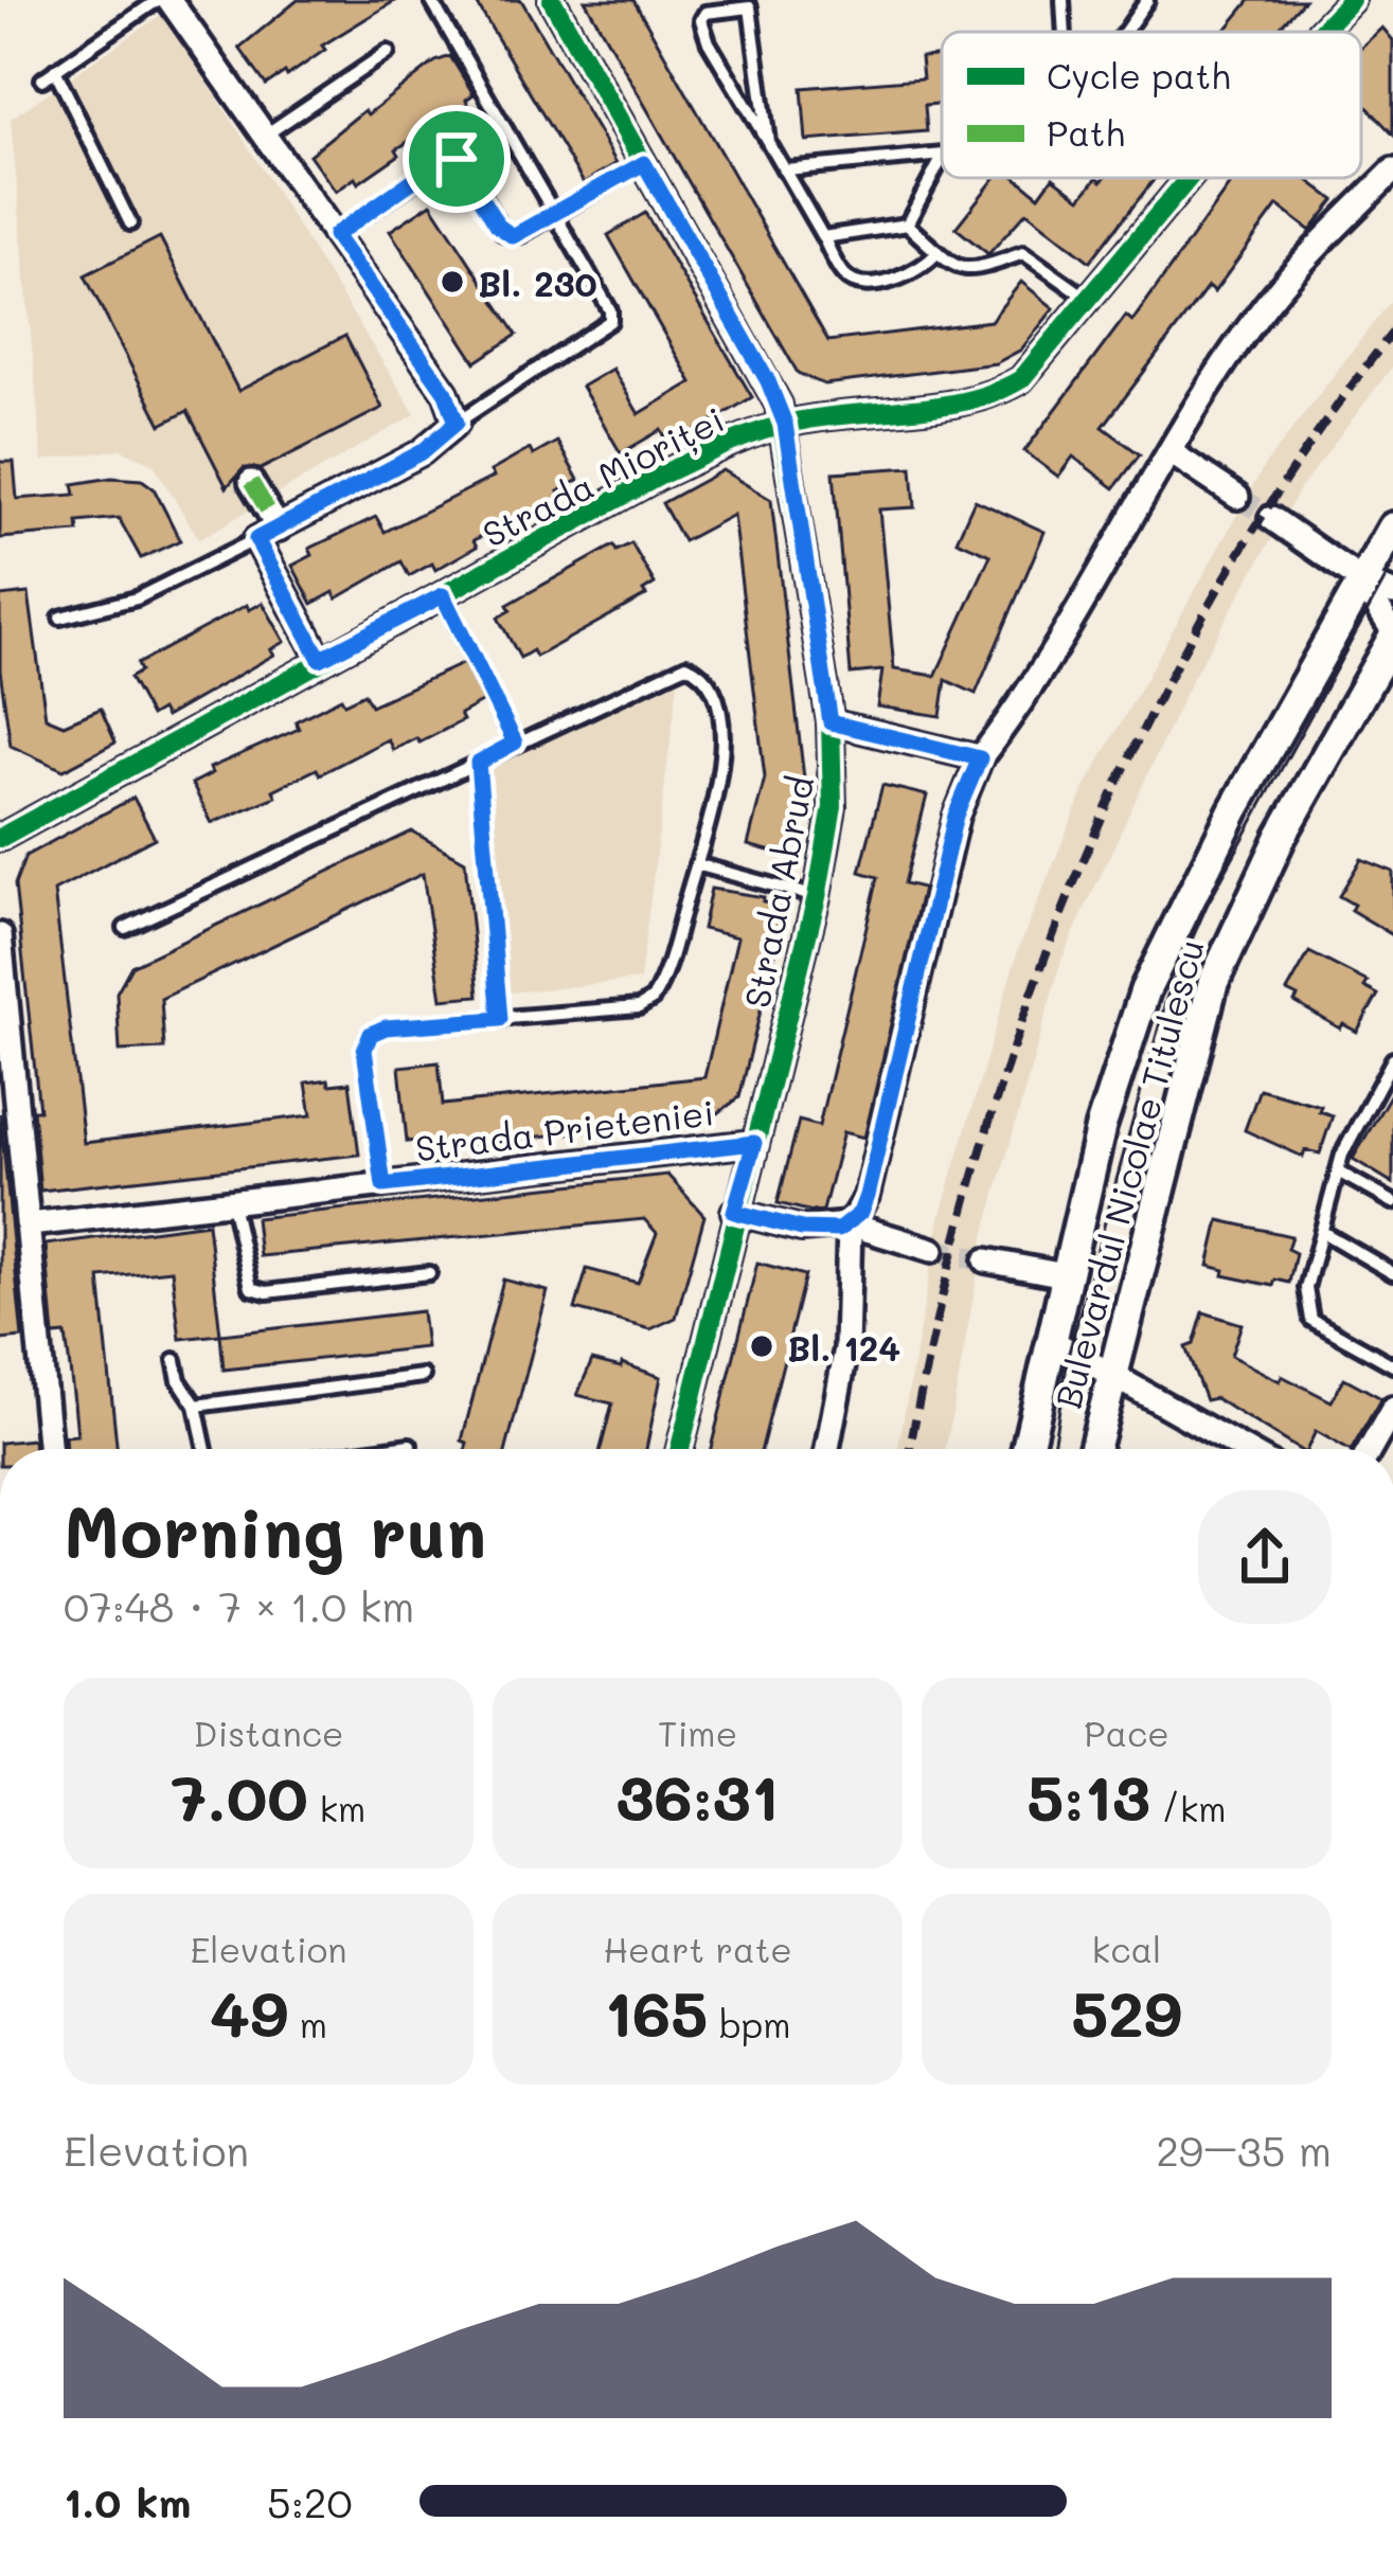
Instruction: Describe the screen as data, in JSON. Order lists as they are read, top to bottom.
{
  "streets": {
    "main road": ["Bulevardul Nicolae Titulescu"],
    "street": ["Strada Mioriței", "Strada Abrud", "Strada Prieteniei"]
  },
  "crossings": [
    ["Strada Mioriței", "Strada Abrud"],
    ["Strada Abrud", "Strada Prieteniei"]
  ],
  "places": ["Bl. 230", "Bl. 124"],
  "legend": ["Cycle path", "Path"],
  "page": {
    "heading": ["Morning run", "07:48 · 7 × 1.0 km"],
    "stats": [
      ["Distance", "7.00 km"],
      ["Time", "36:31"],
      ["Pace", "5:13 /km"],
      ["Elevation", "49 m"],
      ["Heart rate", "165 bpm"],
      ["kcal", "529"]
    ],
    "chart": ["Elevation", "29–35 m"],
    "list": [
      {
        "name": "1.0 km",
        "note": "5:20"
      }
    ]
  }
}
